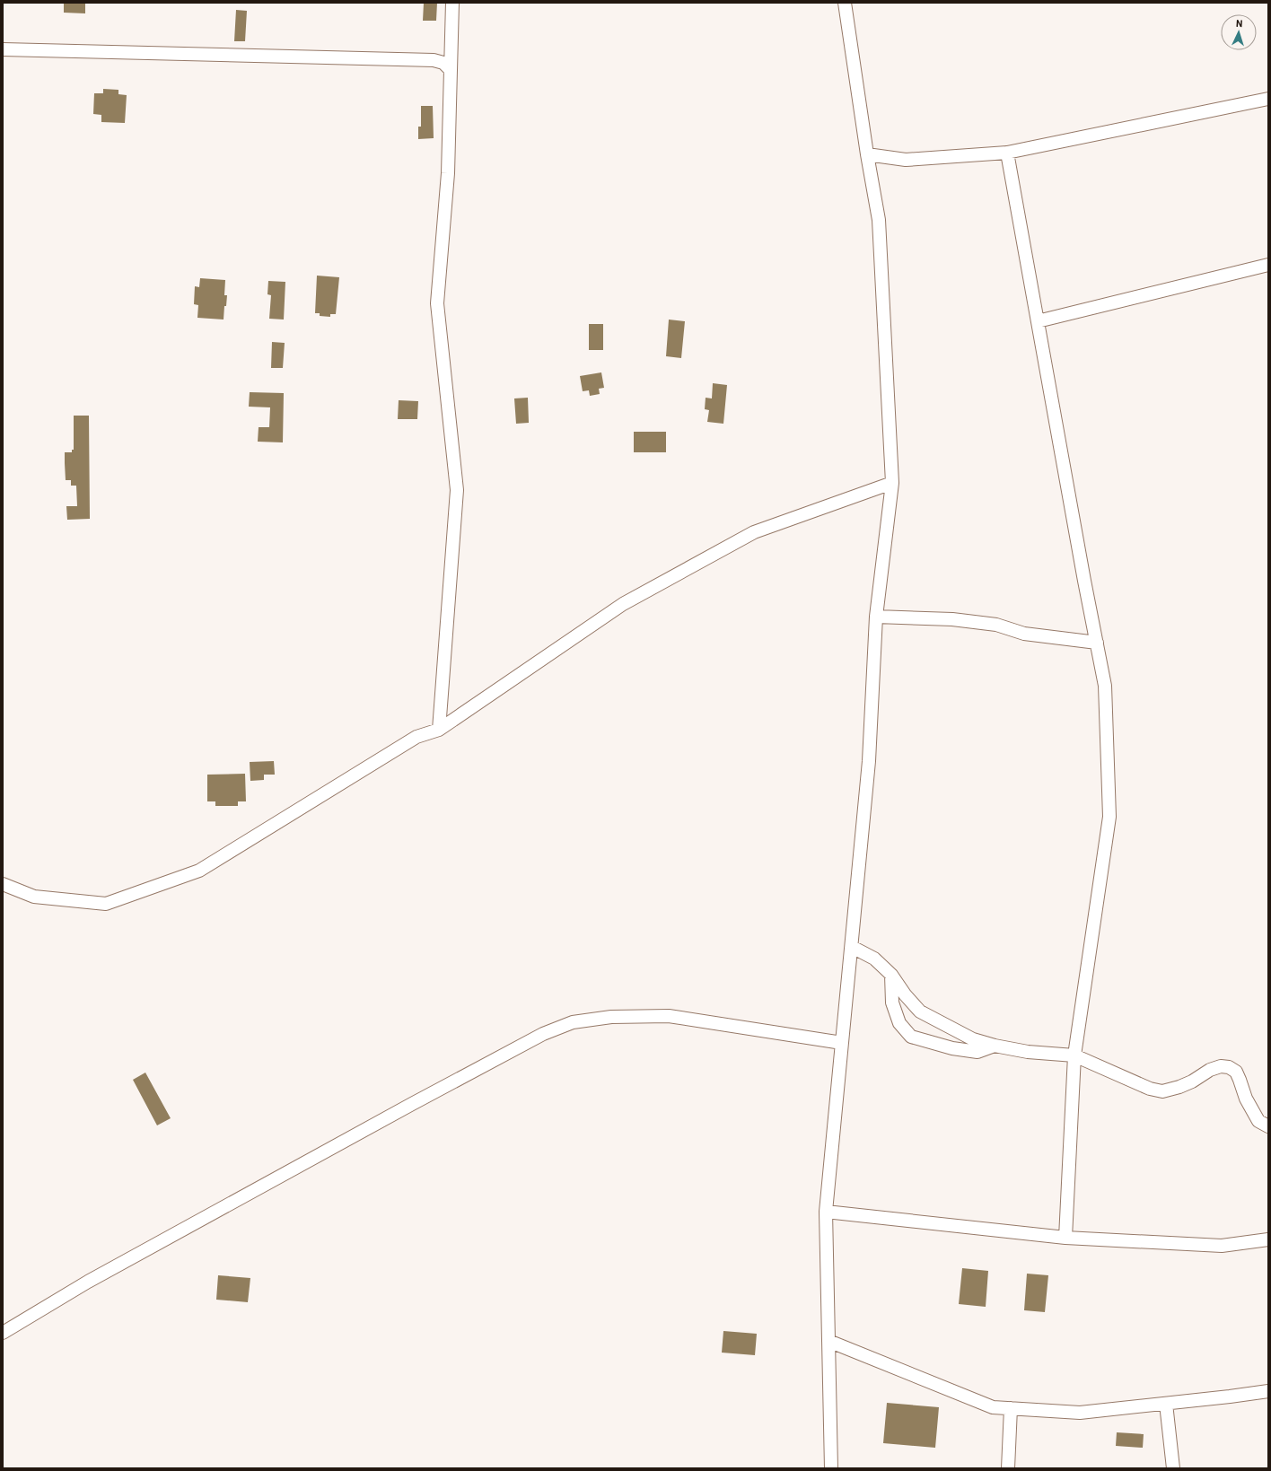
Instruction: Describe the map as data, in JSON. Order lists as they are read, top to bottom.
{
  "north": "top"
}
